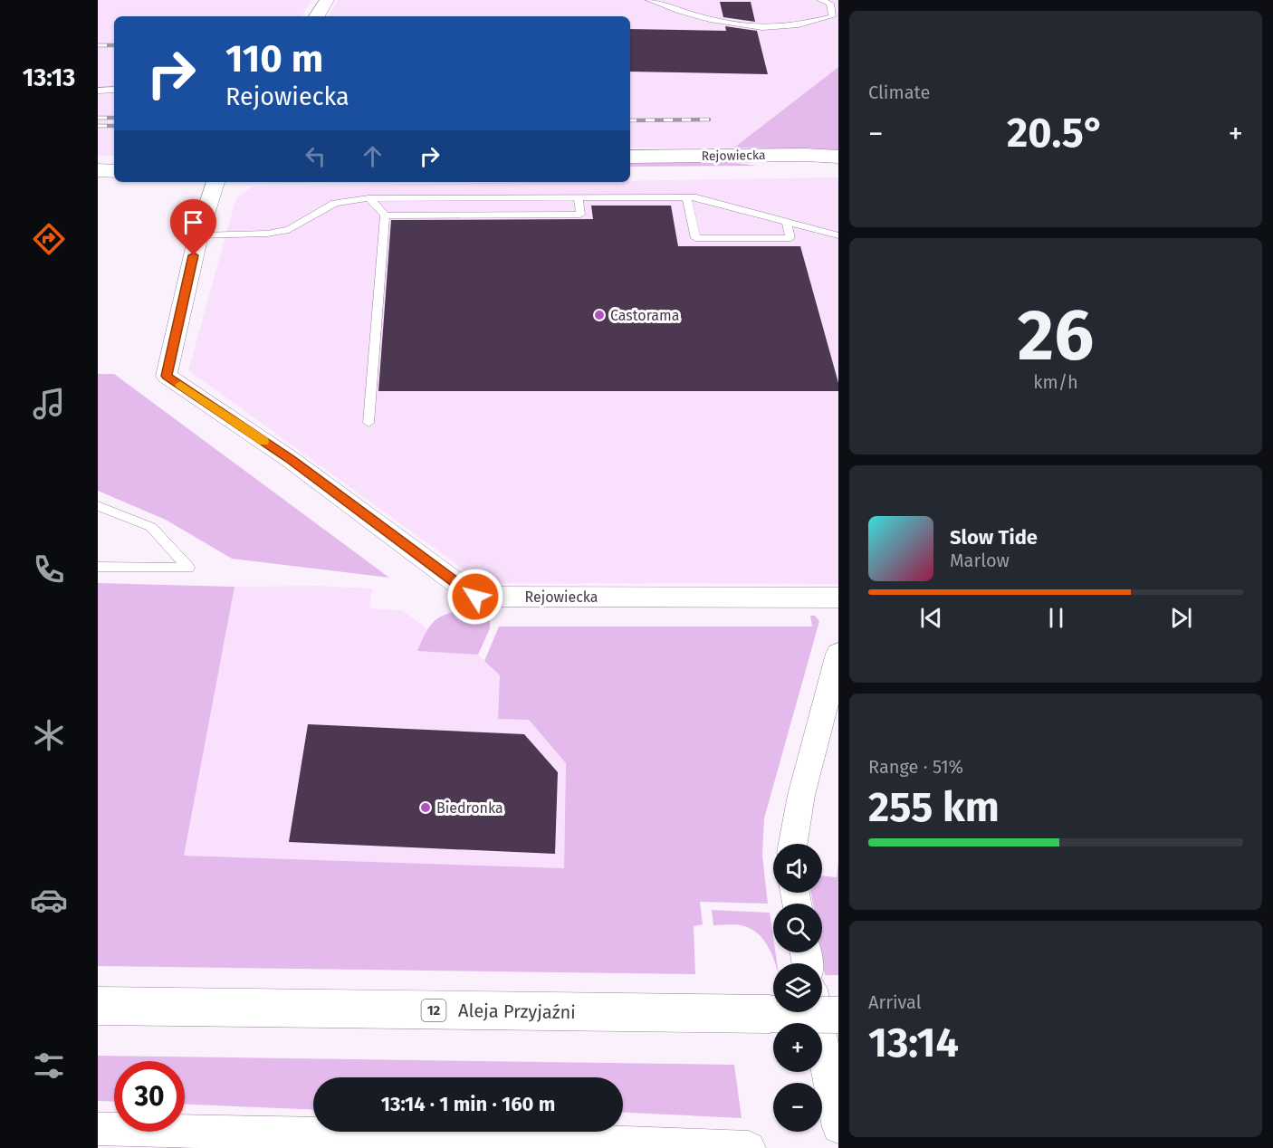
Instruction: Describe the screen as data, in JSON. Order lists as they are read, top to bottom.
{
  "streets": {
    "main road": ["Rejowiecka", "12", "Aleja Przyjaźni"]
  },
  "places": ["Castorama", "Biedronka"],
  "page": {
    "tabs": "13:13",
    "tile": [
      "Climate",
      ["26", "km/h"],
      ["Range · 51%", "255 km"],
      ["Arrival", "13:14"]
    ],
    "turn": ["110 m", "Rejowiecka"],
    "heat": ["−", "20.5°", "+"],
    "song": ["Slow Tide", "Marlow"],
    "map_buttons": ["+", "−"],
    "limit": "30",
    "trip": "13:14 · 1 min · 160 m"
  }
}
